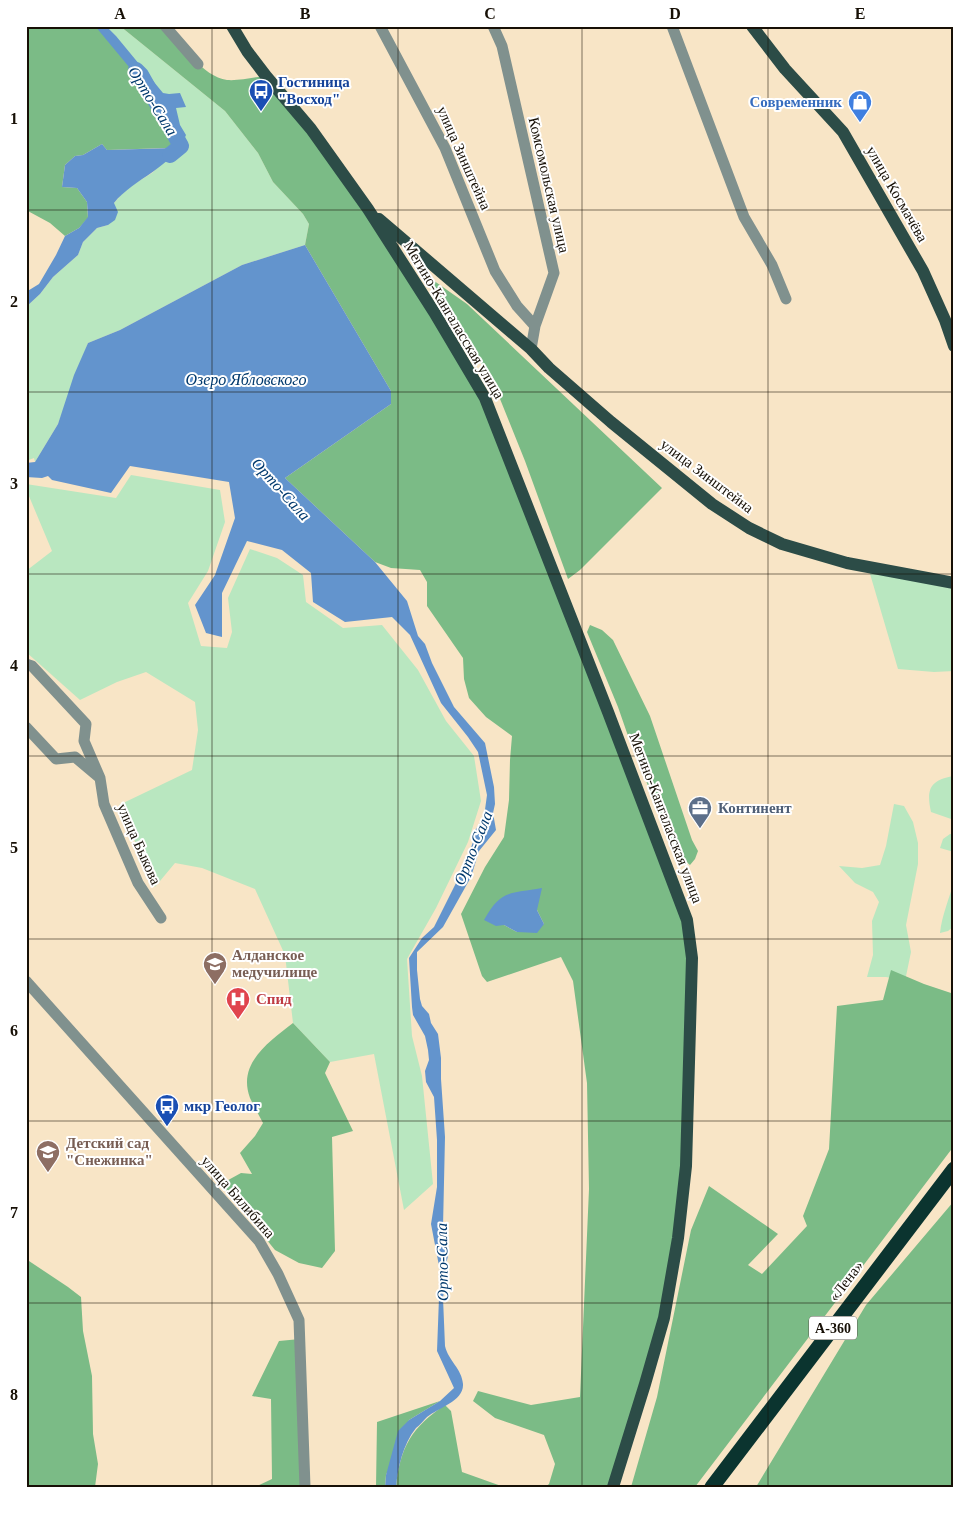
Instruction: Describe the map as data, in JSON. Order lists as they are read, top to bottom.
{
  "streets": {
    "highway": ["«Лена»", "А-360"],
    "main road": ["улица Зинштейна", "улица Космачёва", "Мегино-Кангаласская улица"],
    "street": ["Комсомольская улица", "улица Быкова", "улица Билибина"]
  },
  "crossings": [
    ["улица Зинштейна", "Комсомольская улица"],
    ["улица Зинштейна", "Мегино-Кангаласская улица"],
    ["Комсомольская улица", "Мегино-Кангаласская улица"]
  ],
  "water": ["Орто-Сала", "Озеро Ябловского"],
  "places": {
    "bus stop": ["Гостиница \"Восход\"", "мкр Геолог"],
    "shop": ["Современник"],
    "office": ["Континент"],
    "school or university": ["Алданское медучилище", "Детский сад \"Снежинка\""],
    "hospital": ["Спид"]
  },
  "grid": {
    "columns": [
      "A",
      "B",
      "C",
      "D",
      "E"
    ],
    "rows": [
      "1",
      "2",
      "3",
      "4",
      "5",
      "6",
      "7",
      "8"
    ]
  }
}
